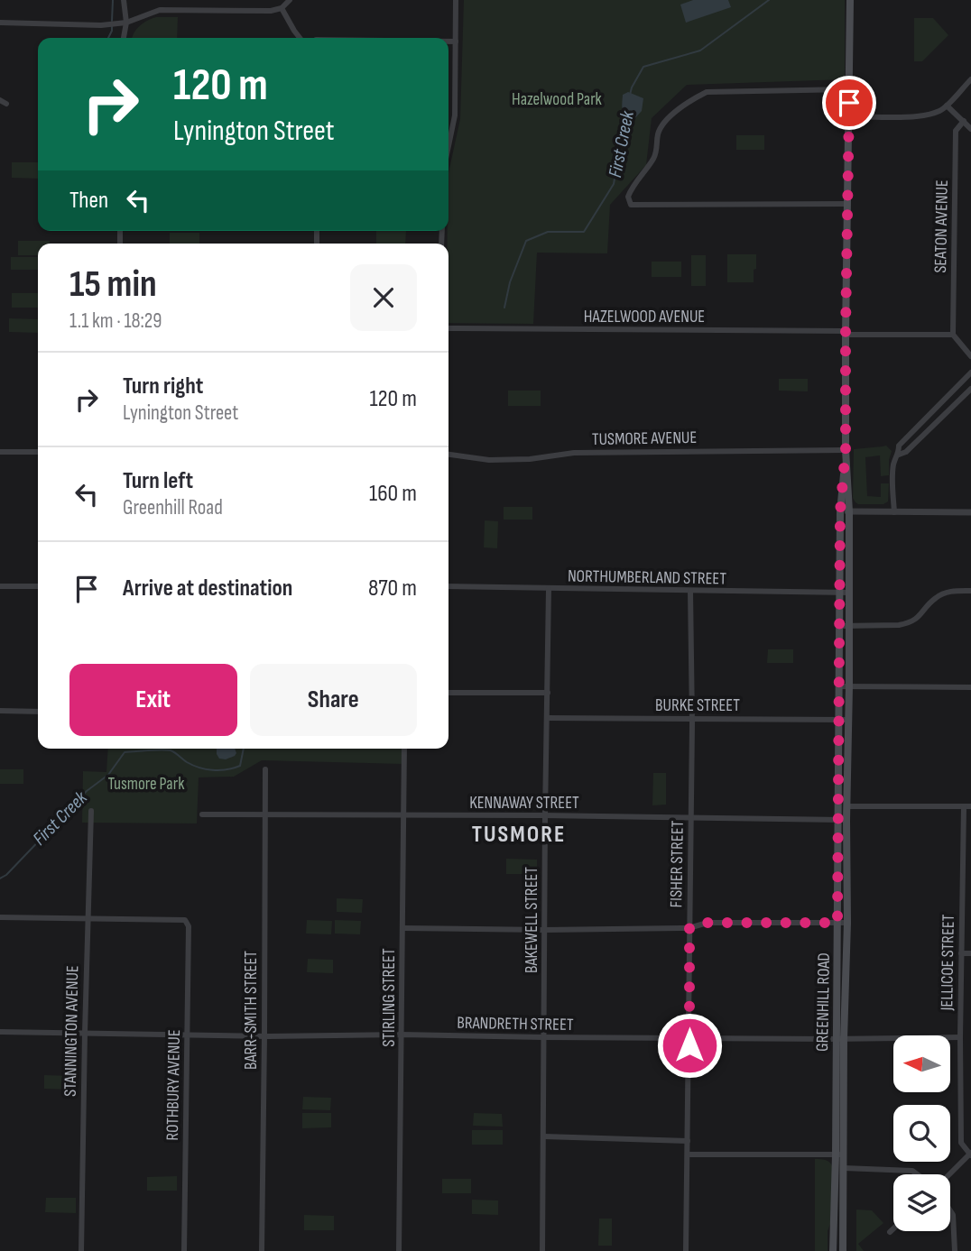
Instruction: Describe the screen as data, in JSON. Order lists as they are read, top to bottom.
{
  "streets": {
    "main road": ["GREENHILL ROAD"],
    "street": [
      "SEATON AVENUE",
      "HAZELWOOD AVENUE",
      "TUSMORE AVENUE",
      "NORTHUMBERLAND STREET",
      "BURKE STREET",
      "KENNAWAY STREET",
      "FISHER STREET",
      "BAKEWELL STREET",
      "JELLICOE STREET",
      "STIRLING STREET",
      "BARR-SMITH STREET",
      "BRANDRETH STREET",
      "STANNINGTON AVENUE",
      "ROTHBURY AVENUE"
    ]
  },
  "crossings": [
    ["SEATON AVENUE", "HAZELWOOD AVENUE"],
    ["HAZELWOOD AVENUE", "GREENHILL ROAD"],
    ["TUSMORE AVENUE", "GREENHILL ROAD"],
    ["NORTHUMBERLAND STREET", "FISHER STREET"],
    ["NORTHUMBERLAND STREET", "BAKEWELL STREET"],
    ["NORTHUMBERLAND STREET", "GREENHILL ROAD"],
    ["BURKE STREET", "FISHER STREET"],
    ["BURKE STREET", "BAKEWELL STREET"],
    ["BURKE STREET", "GREENHILL ROAD"],
    ["KENNAWAY STREET", "FISHER STREET"],
    ["KENNAWAY STREET", "BAKEWELL STREET"],
    ["KENNAWAY STREET", "STIRLING STREET"],
    ["KENNAWAY STREET", "GREENHILL ROAD"],
    ["KENNAWAY STREET", "BARR-SMITH STREET"],
    ["FISHER STREET", "BRANDRETH STREET"],
    ["BAKEWELL STREET", "BRANDRETH STREET"],
    ["JELLICOE STREET", "BRANDRETH STREET"],
    ["STIRLING STREET", "BRANDRETH STREET"],
    ["GREENHILL ROAD", "BRANDRETH STREET"],
    ["BARR-SMITH STREET", "BRANDRETH STREET"],
    ["BRANDRETH STREET", "STANNINGTON AVENUE"],
    ["BRANDRETH STREET", "ROTHBURY AVENUE"],
    ["STANNINGTON AVENUE", "ROTHBURY AVENUE"]
  ],
  "districts": ["TUSMORE"],
  "water": ["First Creek"],
  "parks": ["Hazelwood Park", "Tusmore Park"],
  "north": "left",
  "page": {
    "turn": ["120 m", "Lynington Street"],
    "then": "Then",
    "heading": ["15 min", "1.1 km · 18:29"],
    "list": [
      {
        "name": "Turn right",
        "note": "Lynington Street",
        "value": "120 m"
      },
      {
        "name": "Turn left",
        "note": "Greenhill Road",
        "value": "160 m"
      },
      {
        "name": "Arrive at destination",
        "value": "870 m"
      }
    ],
    "buttons": ["Exit", "Share"]
  }
}
